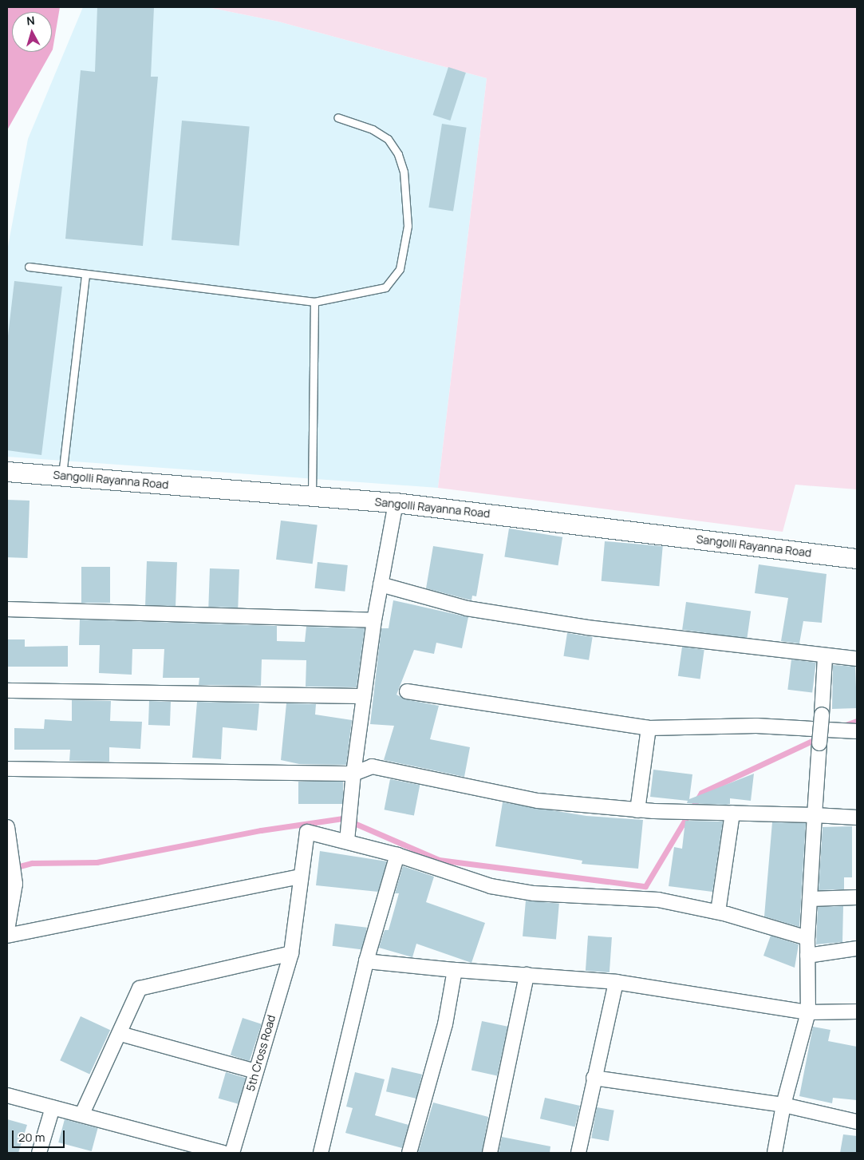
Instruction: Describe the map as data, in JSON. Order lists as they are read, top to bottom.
{
  "streets": {
    "street": ["Sangolli Rayanna Road", "5th Cross Road"]
  },
  "scale_bar": "20 m",
  "north": "top"
}
